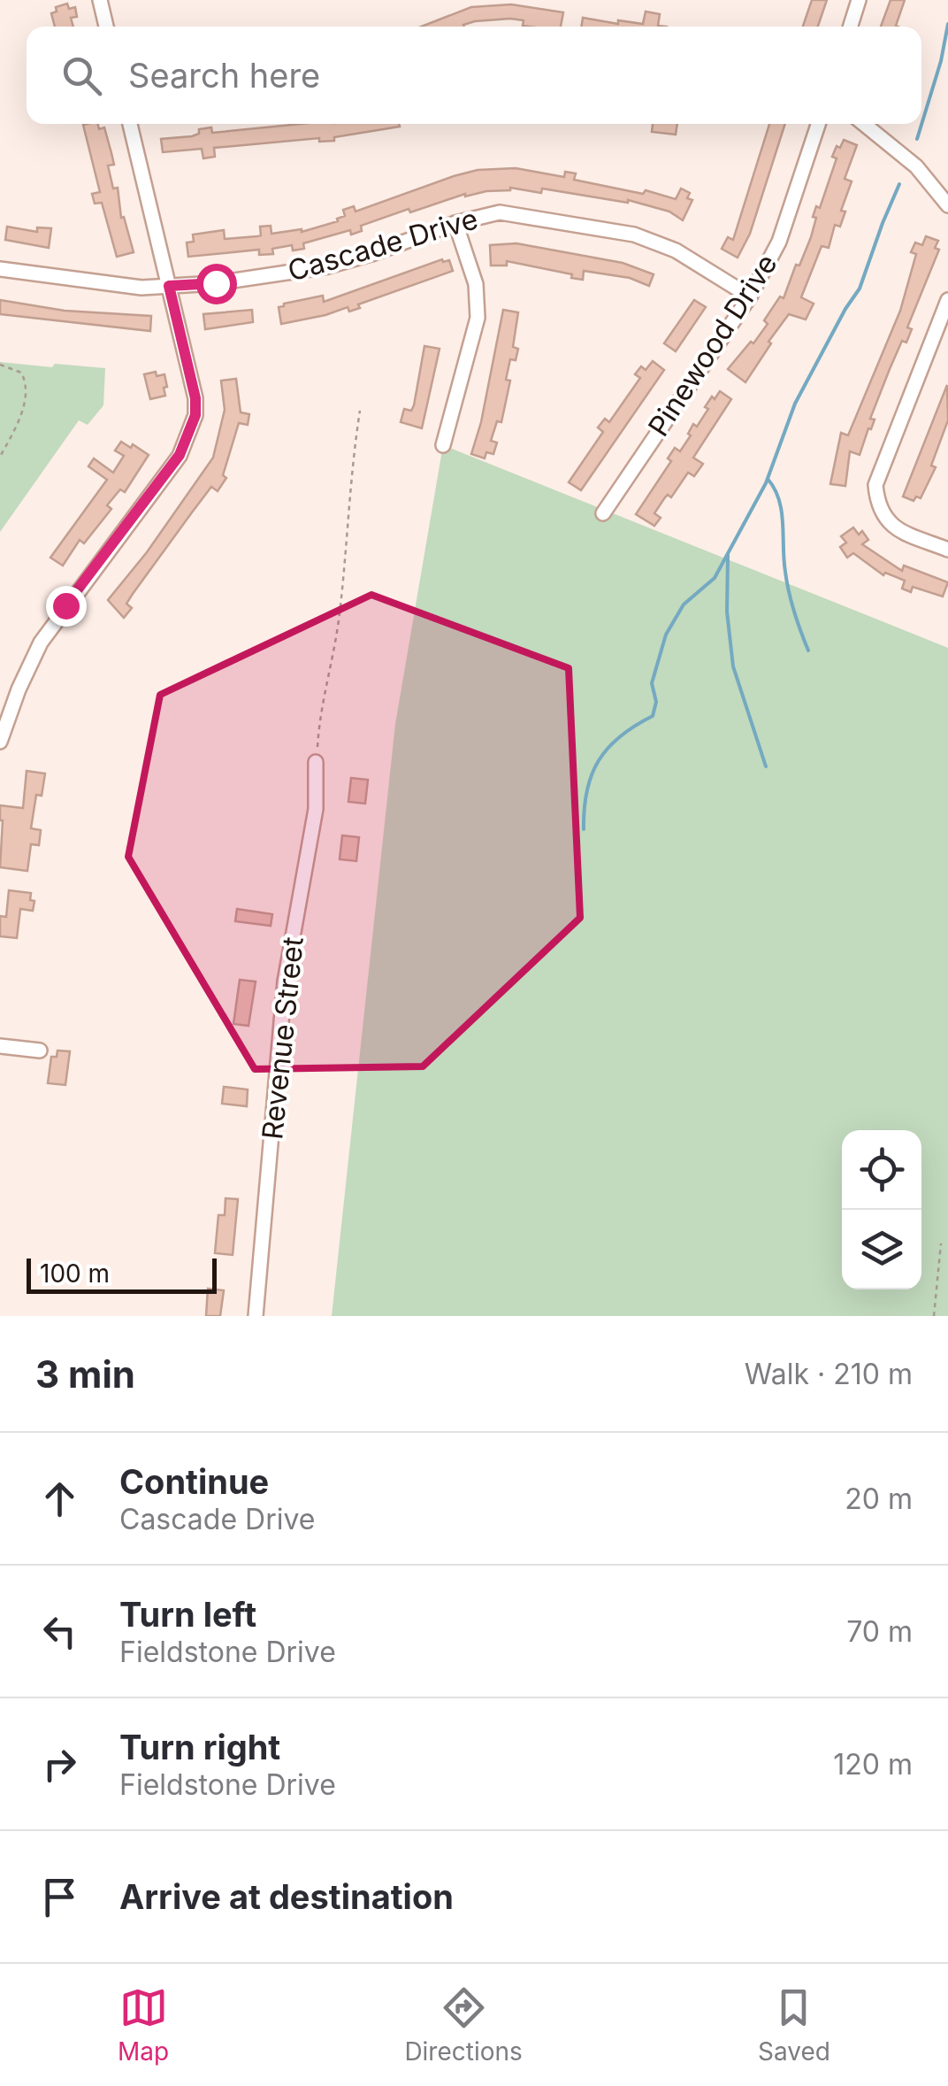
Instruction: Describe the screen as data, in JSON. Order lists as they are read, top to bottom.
{
  "streets": {
    "street": ["Cascade Drive", "Pinewood Drive", "Revenue Street"]
  },
  "crossings": [
    ["Cascade Drive", "Pinewood Drive"]
  ],
  "scale_bar": "100 m",
  "page": {
    "search": "Search here",
    "scale": "100 m",
    "heading": ["3 min", "Walk · 210 m"],
    "list": [
      ["Continue", "Cascade Drive", "20 m"],
      ["Turn left", "Fieldstone Drive", "70 m"],
      ["Turn right", "Fieldstone Drive", "120 m"],
      "Arrive at destination"
    ],
    "nav": ["Map", "Directions", "Saved"]
  }
}
